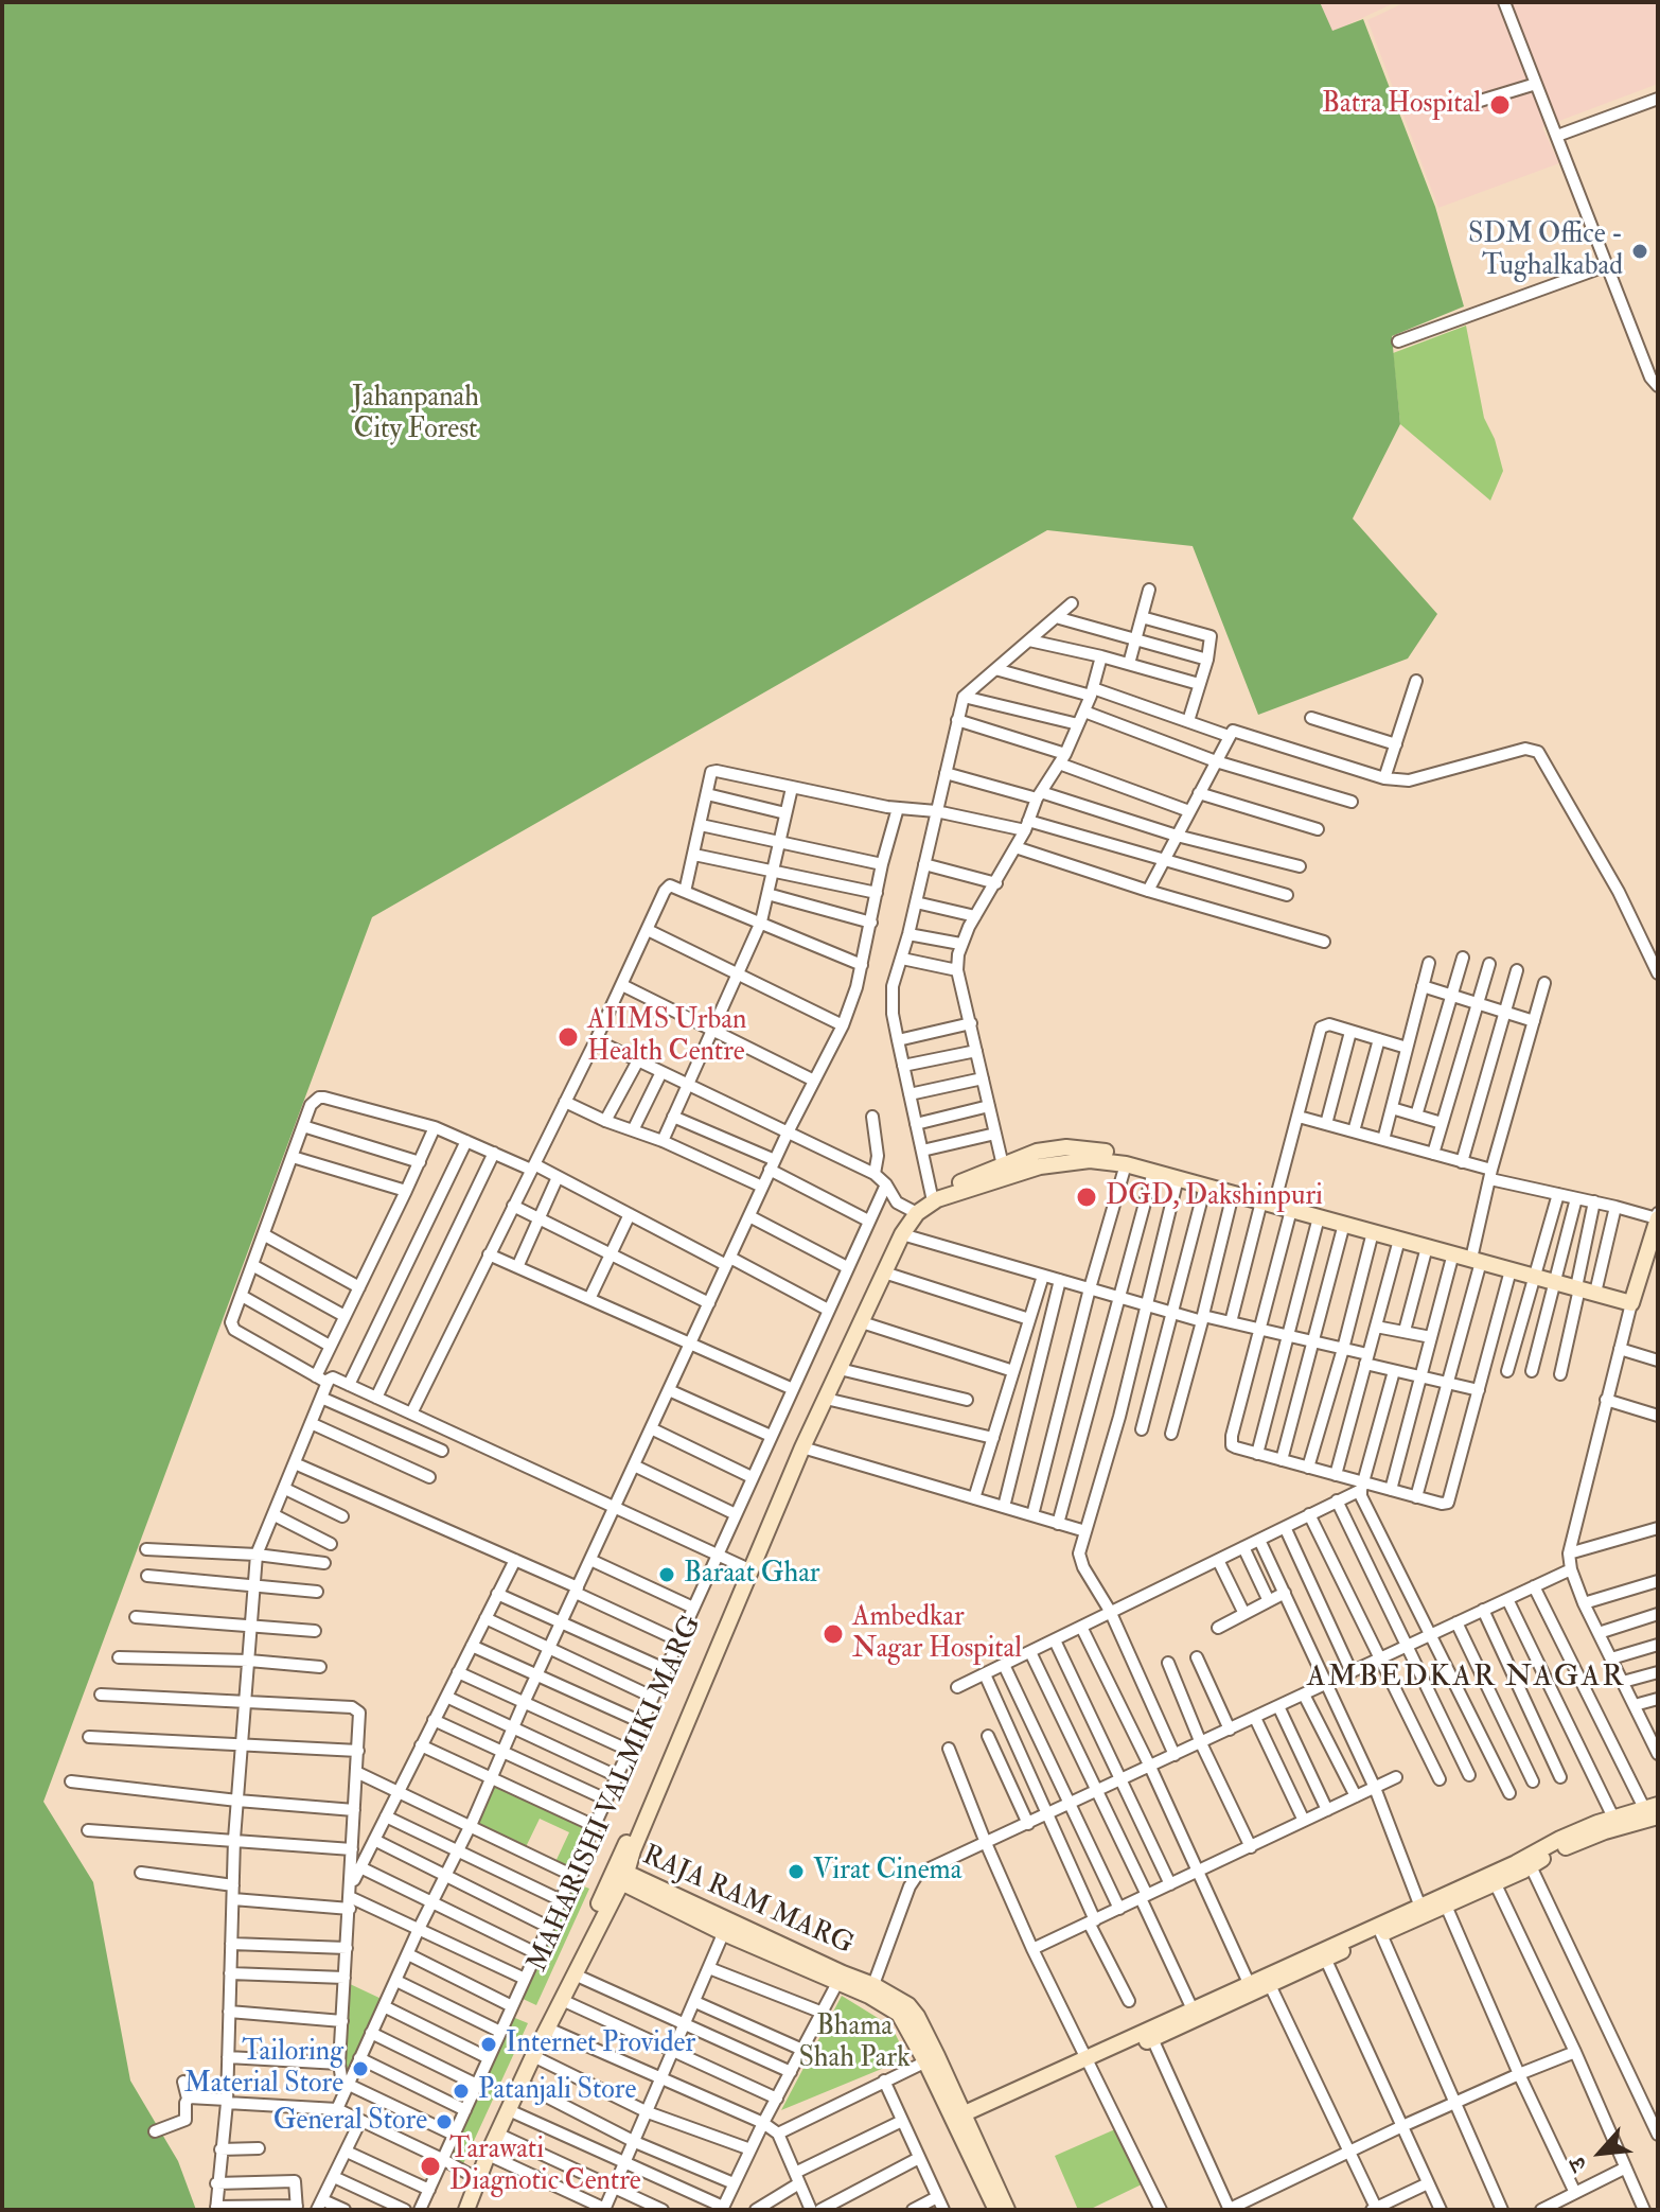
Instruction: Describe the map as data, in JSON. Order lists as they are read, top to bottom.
{
  "streets": {
    "street": ["MAHARISHI VALMIKI MARG", "RAJA RAM MARG"]
  },
  "crossings": [
    ["MAHARISHI VALMIKI MARG", "RAJA RAM MARG"]
  ],
  "districts": ["AMBEDKAR NAGAR"],
  "parks": ["Jahanpanah City Forest", "Bhama Shah Park"],
  "places": [
    "Batra Hospital",
    "SDM Office - Tughalkabad",
    "AIIMS Urban Health Centre",
    "DGD, Dakshinpuri",
    "Baraat Ghar",
    "Ambedkar Nagar Hospital",
    "Virat Cinema",
    "Internet Provider",
    "Tailoring Material Store",
    "Patanjali Store",
    "General Store",
    "Tarawati Diagnotic Centre"
  ],
  "north": "bottom left"
}
